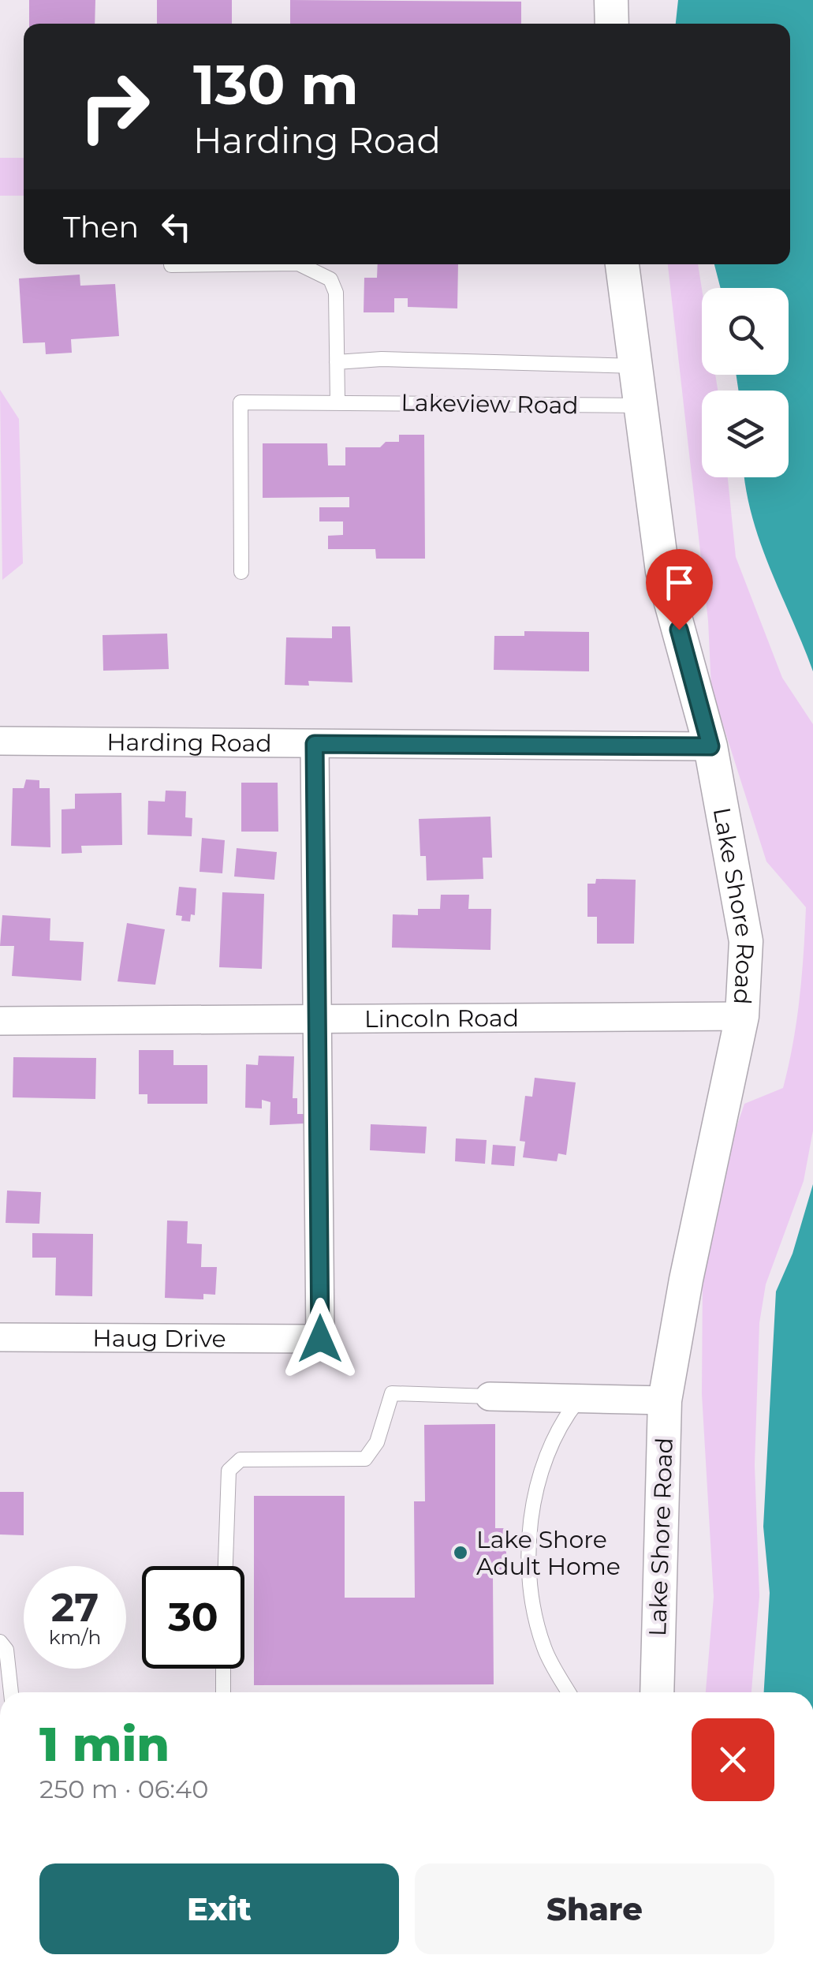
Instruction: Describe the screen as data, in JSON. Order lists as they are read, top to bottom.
{
  "streets": {
    "street": [
      "Harding Road",
      "Lake Shore Road",
      "Lincoln Road",
      "Haug Drive"
    ],
    "lane": ["Lakeview Road"]
  },
  "crossings": [
    ["Lakeview Road", "Lake Shore Road"],
    ["Harding Road", "Lake Shore Road"],
    ["Lake Shore Road", "Lincoln Road"],
    ["Lincoln Road", "Haug Drive"]
  ],
  "places": ["Lake Shore Adult Home"],
  "page": {
    "turn": ["130 m", "Harding Road"],
    "then": "Then",
    "speed": "27 km/h",
    "limit": "30",
    "heading": ["1 min", "250 m · 06:40"],
    "buttons": ["Exit", "Share"]
  }
}
